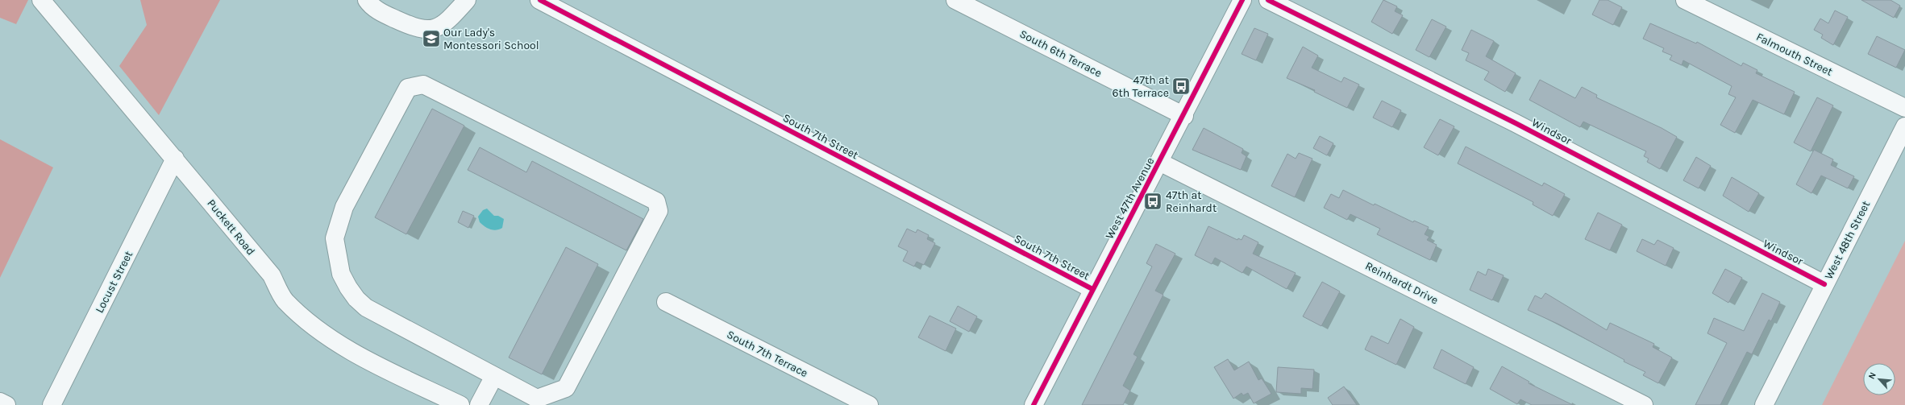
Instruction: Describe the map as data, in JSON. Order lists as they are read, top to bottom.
{
  "streets": {
    "street": [
      "South 6th Terrace",
      "Falmouth Street",
      "Windsor",
      "South 7th Street",
      "West 47th Avenue",
      "Puckett Road",
      "West 48th Street",
      "Locust Street",
      "Reinhardt Drive",
      "South 7th Terrace"
    ]
  },
  "crossings": [
    ["South 6th Terrace", "West 47th Avenue"],
    ["Windsor", "West 48th Street"],
    ["South 7th Street", "West 47th Avenue"],
    ["West 47th Avenue", "Reinhardt Drive"],
    ["Puckett Road", "Locust Street"]
  ],
  "places": {
    "school or university": ["Our Lady's Montessori School"],
    "bus stop": ["47th at 6th Terrace", "47th at Reinhardt"]
  },
  "north": "top left"
}
